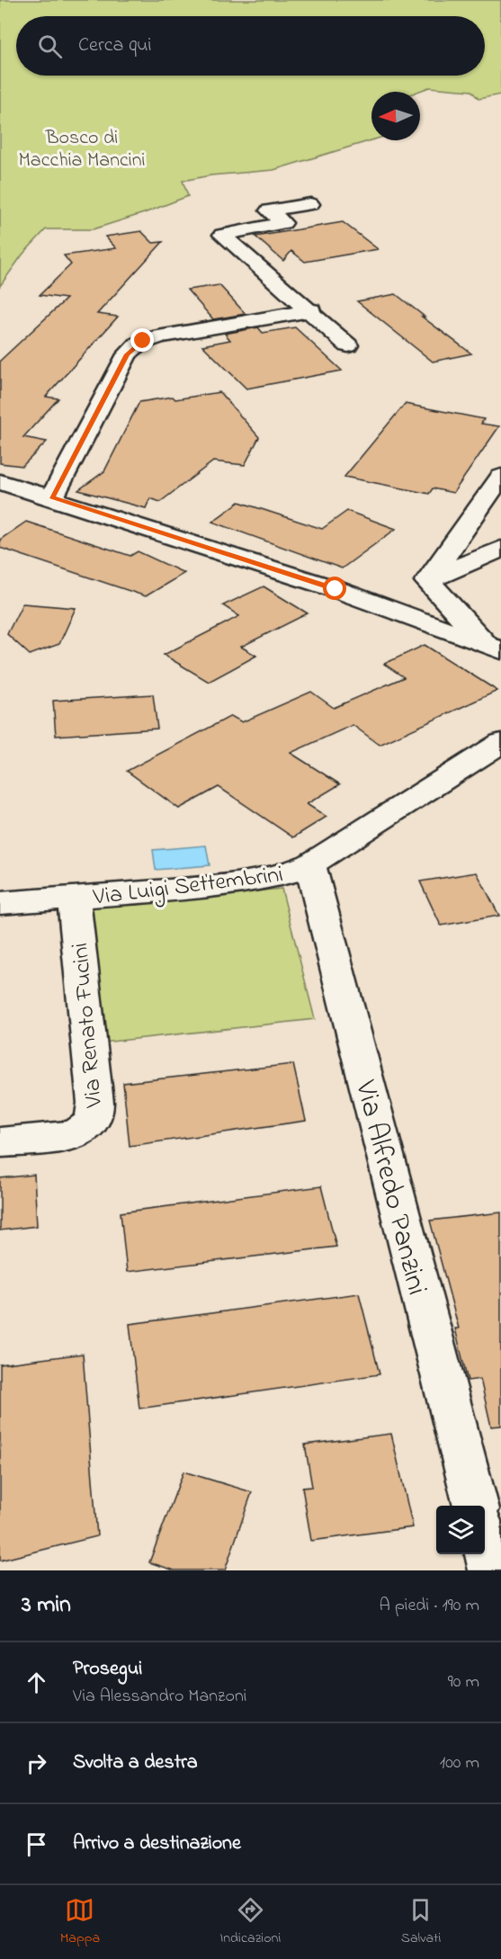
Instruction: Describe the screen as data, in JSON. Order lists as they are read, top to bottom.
{
  "streets": {
    "street": ["Via Luigi Settembrini", "Via Renato Fucini", "Via Alfredo Panzini"]
  },
  "crossings": [
    ["Via Luigi Settembrini", "Via Renato Fucini"],
    ["Via Luigi Settembrini", "Via Alfredo Panzini"]
  ],
  "parks": ["Bosco di Macchia Mancini"],
  "north": "left",
  "page": {
    "search": "Cerca qui",
    "heading": ["3 min", "A piedi · 190 m"],
    "list": [
      ["Prosegui", "Via Alessandro Manzoni", "90 m"],
      ["Svolta a destra", "100 m"],
      "Arrivo a destinazione"
    ],
    "nav": ["Mappa", "Indicazioni", "Salvati"]
  }
}
